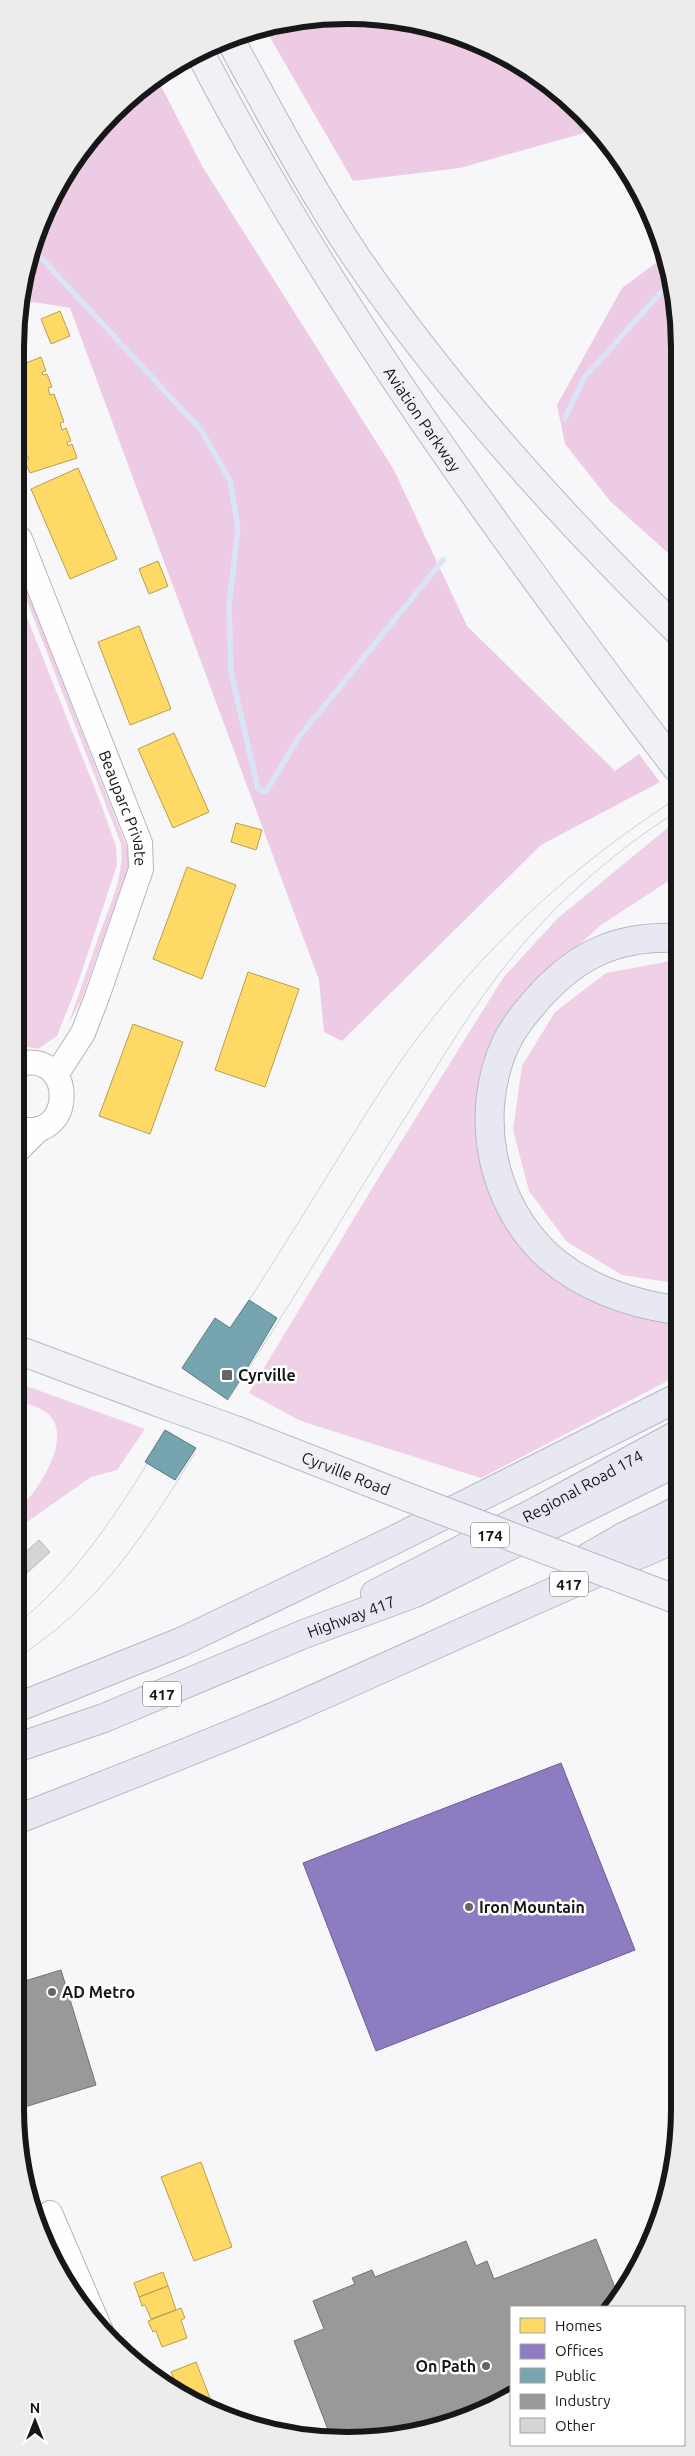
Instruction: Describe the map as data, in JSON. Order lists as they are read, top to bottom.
{
  "streets": {
    "highway": [
      "Regional Road 174",
      "174",
      "417",
      "Highway 417"
    ],
    "main road": ["Aviation Parkway", "Cyrville Road"],
    "street": ["Beauparc Private"]
  },
  "crossings": [
    ["Regional Road 174", "Highway 417"]
  ],
  "places": {
    "transit": ["Cyrville"],
    "other": ["Iron Mountain", "AD Metro", "On Path"]
  },
  "legend": [
    "Homes",
    "Offices",
    "Public",
    "Industry",
    "Other"
  ],
  "north": "top"
}
